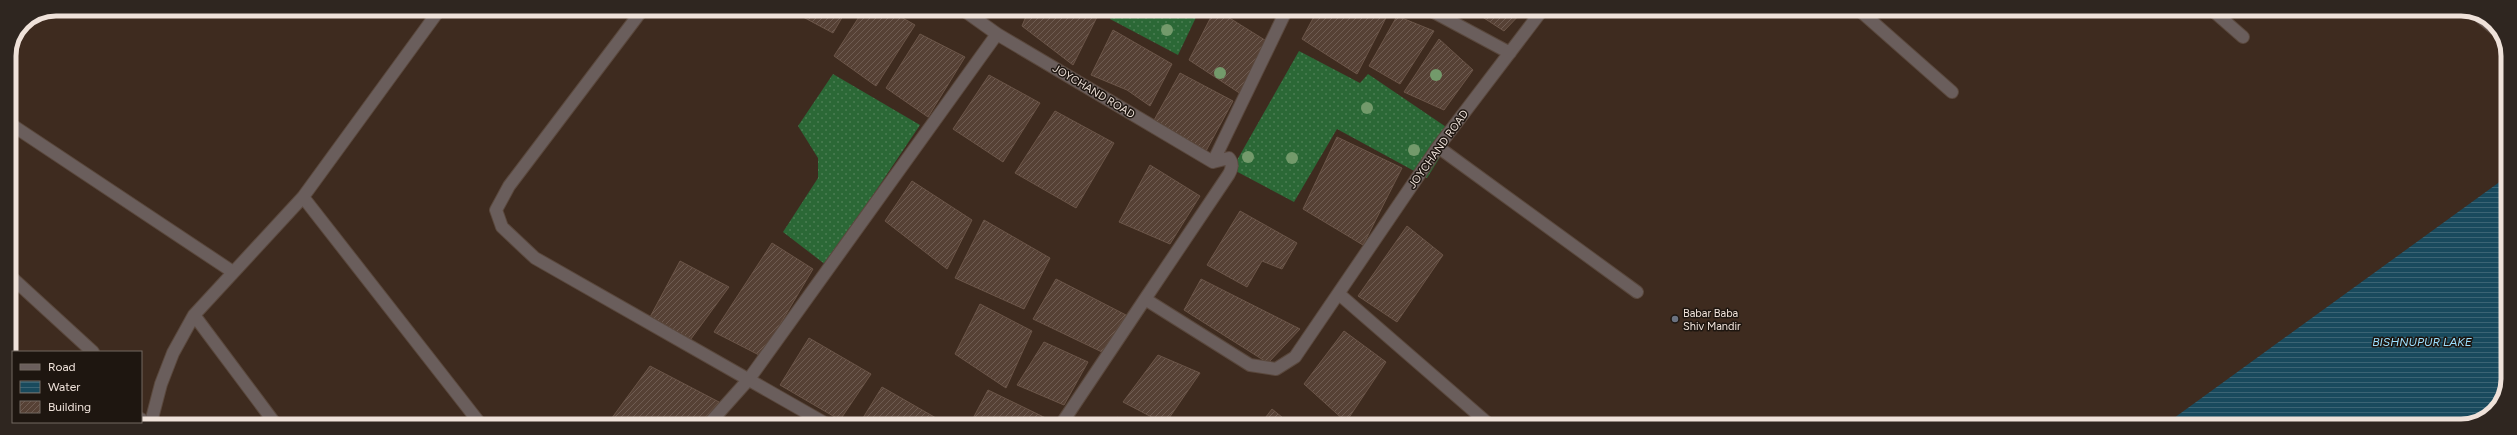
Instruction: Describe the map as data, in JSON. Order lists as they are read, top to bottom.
{
  "streets": {
    "street": ["JOYCHAND ROAD"]
  },
  "water": ["BISHNUPUR LAKE"],
  "places": ["Babar Baba Shiv Mandir"],
  "legend": ["Road", "Water", "Building"]
}
